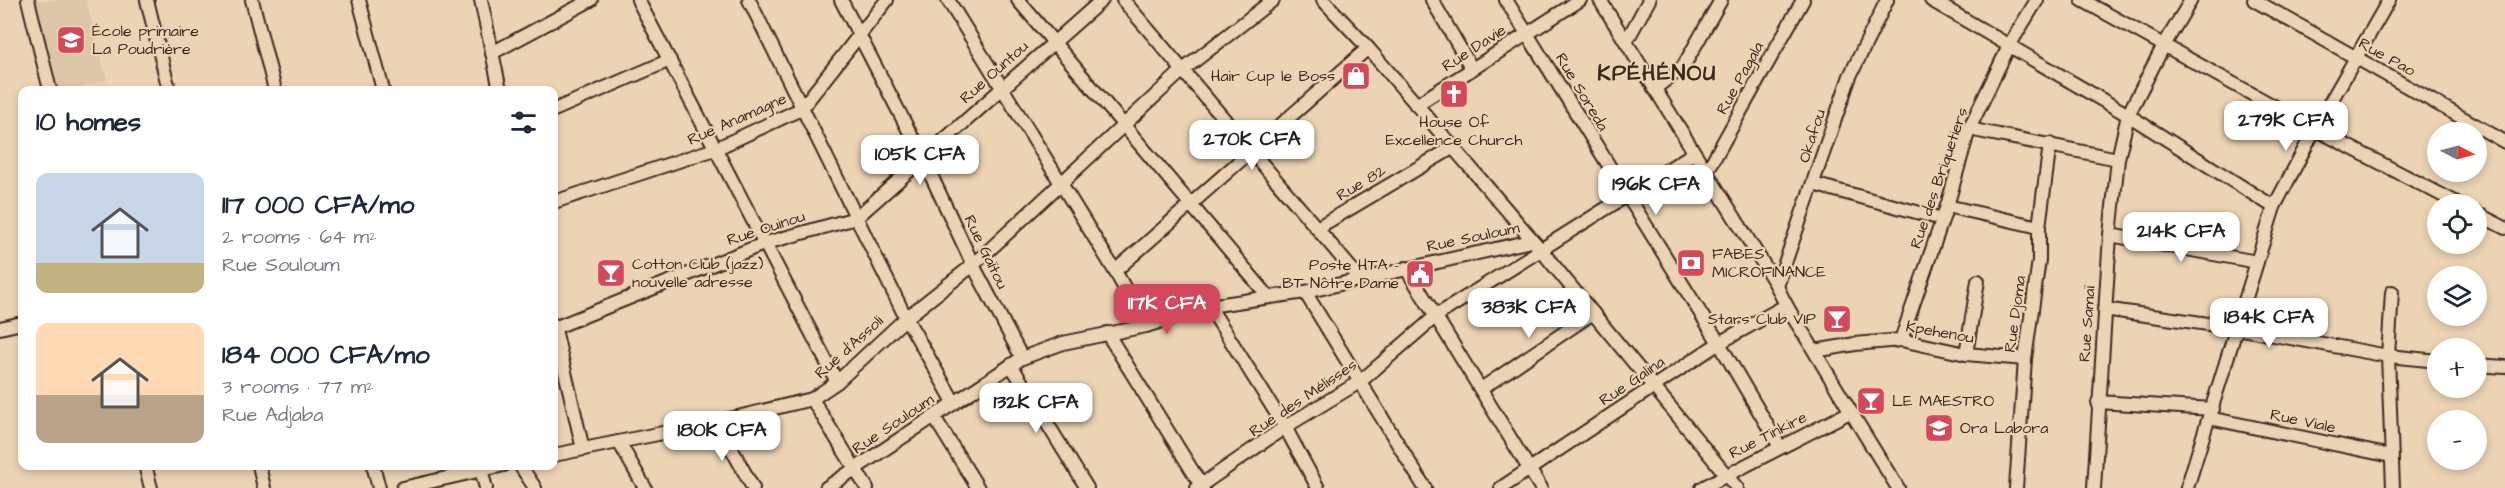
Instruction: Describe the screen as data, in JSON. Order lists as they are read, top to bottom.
{
  "streets": {
    "street": [
      "Rue Davie",
      "Rue Pao",
      "Rue Ountou",
      "Rue Pagala",
      "Rue Soreda",
      "Rue Anamagne",
      "Okafou",
      "Rue des Briquetiers",
      "Rue 82",
      "Rue Ouinou",
      "Rue Souloum",
      "Rue GaÏtou",
      "Rue Djoma",
      "Rue Samaï",
      "Kpehenou",
      "Rue d'Assoli",
      "Rue Galina",
      "Rue des Mélisses",
      "Rue Viale",
      "Rue Tinkire"
    ]
  },
  "crossings": [
    ["Rue Davie", "Rue Soreda"],
    ["Rue Ountou", "Rue Ouinou"],
    ["Rue Ountou", "Rue GaÏtou"],
    ["Rue Soreda", "Rue Galina"],
    ["Rue Soreda", "Rue des Mélisses"],
    ["Rue Soreda", "Rue Tinkire"],
    ["Rue Anamagne", "Rue GaÏtou"],
    ["Rue des Briquetiers", "Kpehenou"],
    ["Rue Souloum", "Rue GaÏtou"],
    ["Rue GaÏtou", "Rue d'Assoli"],
    ["Rue Djoma", "Kpehenou"],
    ["Rue Samaï", "Rue Viale"]
  ],
  "districts": ["KPÉHÉNOU"],
  "places": {
    "school or university": ["École primaire La Poudrière", "Ora Labora"],
    "shop": ["Hair Cup le Boss"],
    "church": ["House Of Excellence Church"],
    "bank": ["FABES MICROFINANCE"],
    "bar": ["Cotton Club (jazz) nouvelle adresse", "Stars Club VIP", "LE MAESTRO"],
    "public building": ["Poste HTA - BT Nôtre Dame"]
  },
  "north": "right",
  "page": {
    "heading": "10 homes",
    "price": [
      "279K CFA",
      "270K CFA",
      "105K CFA",
      "196K CFA",
      "214K CFA",
      "117K CFA",
      "383K CFA",
      "184K CFA",
      "132K CFA",
      "180K CFA"
    ],
    "map_buttons": ["+", "−"],
    "list": [
      {
        "name": "117 000 CFA/mo",
        "note": "2 rooms · 64 m² · Rue Souloum"
      },
      {
        "name": "184 000 CFA/mo",
        "note": "3 rooms · 77 m² · Rue Adjaba"
      }
    ]
  }
}
